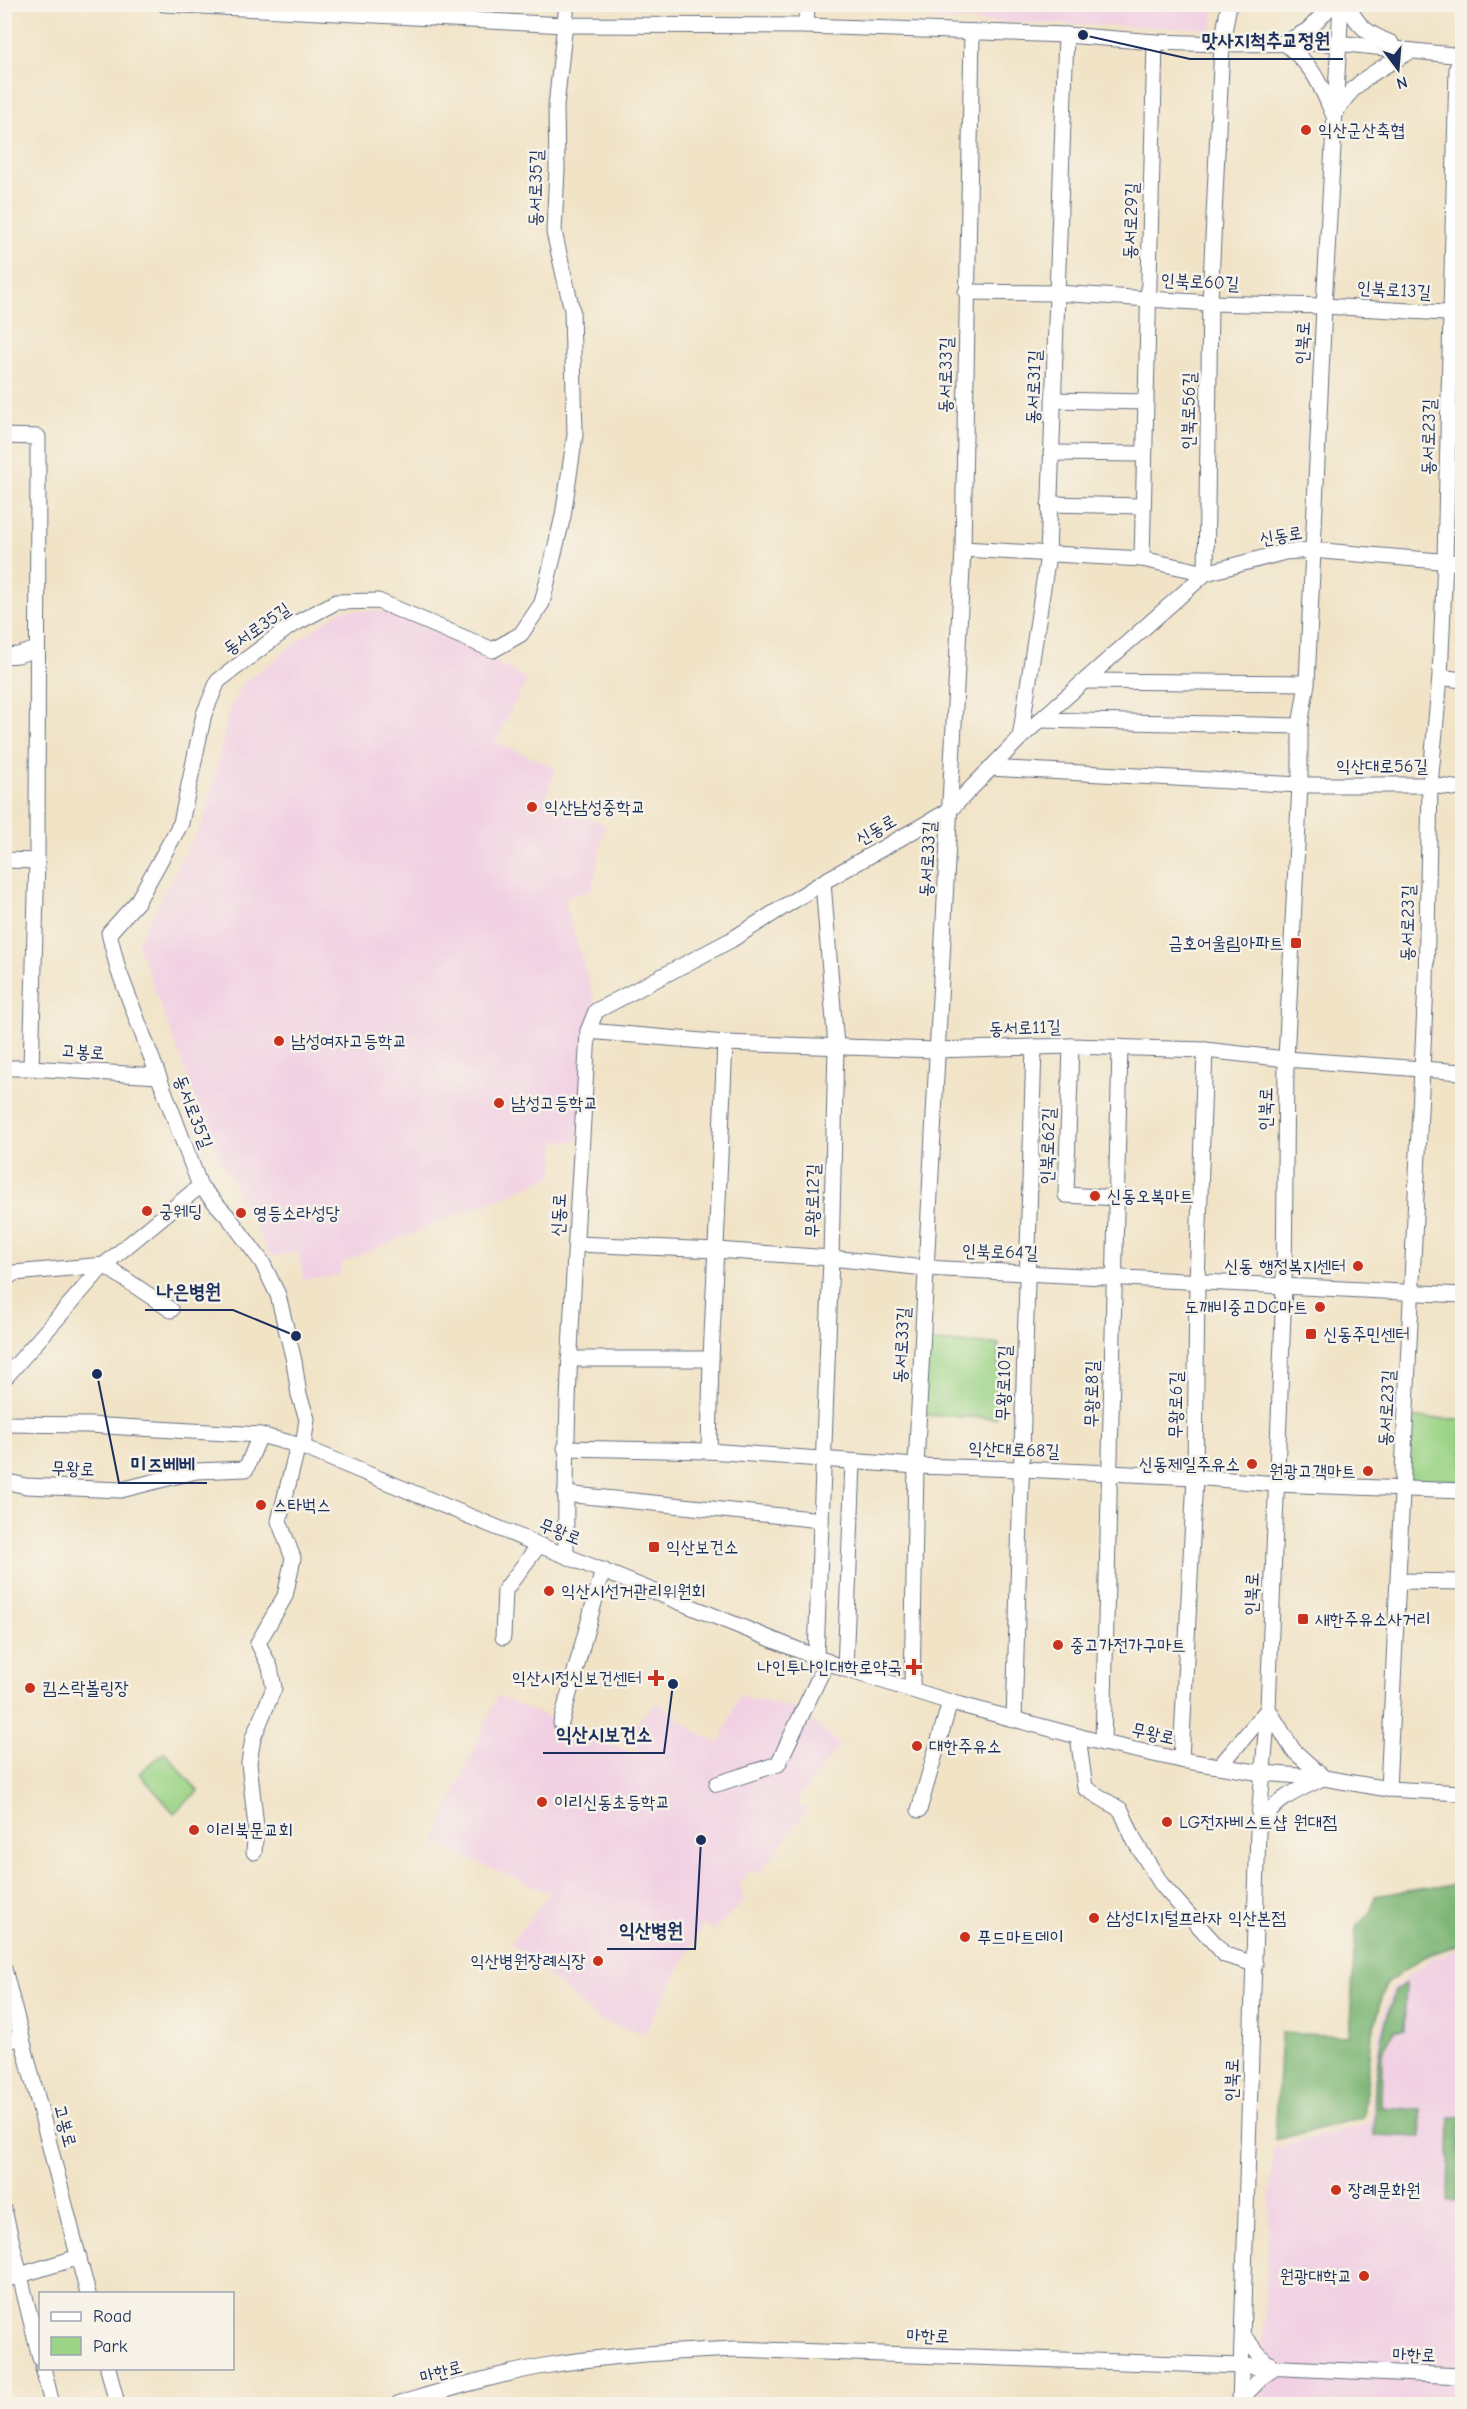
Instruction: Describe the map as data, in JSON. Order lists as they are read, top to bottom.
{
  "streets": {
    "street": [
      "동서로35길",
      "동서로29길",
      "인북로60길",
      "인북로13길",
      "인북로",
      "동서로33길",
      "동서로31길",
      "인북로56길",
      "동서로23길",
      "신동로",
      "익산대로56길",
      "동서로11길",
      "고봉로",
      "인북로62길",
      "무왕로12길",
      "인북로64길",
      "무왕로10길",
      "무왕로8길",
      "무왕로6길",
      "익산대로68길",
      "무왕로",
      "마한로"
    ]
  },
  "crossings": [
    ["동서로35길", "고봉로"],
    ["동서로35길", "무왕로"],
    ["동서로29길", "인북로60길"],
    ["인북로60길", "인북로13길"],
    ["인북로60길", "인북로"],
    ["인북로60길", "동서로33길"],
    ["인북로60길", "동서로31길"],
    ["인북로60길", "인북로56길"],
    ["인북로13길", "인북로"],
    ["인북로13길", "동서로23길"],
    ["인북로", "신동로"],
    ["인북로", "익산대로56길"],
    ["인북로", "동서로11길"],
    ["인북로", "인북로64길"],
    ["인북로", "익산대로68길"],
    ["인북로", "무왕로"],
    ["인북로", "마한로"],
    ["동서로33길", "신동로"],
    ["동서로33길", "동서로11길"],
    ["동서로33길", "인북로64길"],
    ["동서로33길", "익산대로68길"],
    ["동서로33길", "무왕로"],
    ["동서로31길", "신동로"],
    ["인북로56길", "신동로"],
    ["동서로23길", "신동로"],
    ["동서로23길", "익산대로56길"],
    ["동서로23길", "동서로11길"],
    ["동서로23길", "인북로64길"],
    ["동서로23길", "익산대로68길"],
    ["동서로23길", "무왕로"],
    ["신동로", "동서로11길"],
    ["신동로", "무왕로12길"],
    ["신동로", "인북로64길"],
    ["신동로", "익산대로68길"],
    ["신동로", "무왕로"],
    ["동서로11길", "인북로62길"],
    ["동서로11길", "무왕로12길"],
    ["동서로11길", "무왕로10길"],
    ["동서로11길", "무왕로8길"],
    ["동서로11길", "무왕로6길"],
    ["인북로62길", "무왕로8길"],
    ["무왕로12길", "인북로64길"],
    ["무왕로12길", "익산대로68길"],
    ["무왕로12길", "무왕로"],
    ["인북로64길", "무왕로10길"],
    ["인북로64길", "무왕로8길"],
    ["인북로64길", "무왕로6길"],
    ["무왕로10길", "익산대로68길"],
    ["무왕로10길", "무왕로"],
    ["무왕로8길", "익산대로68길"],
    ["무왕로8길", "무왕로"],
    ["무왕로6길", "익산대로68길"],
    ["무왕로6길", "무왕로"]
  ],
  "places": {
    "other": [
      "맛사지척추교정원",
      "익산군산축협",
      "익산남성중학교",
      "남성여자고등학교",
      "남성고등학교",
      "신동오복마트",
      "궁웨딩",
      "영등소라성당",
      "신동 행정복지센터",
      "도깨비중고DC마트",
      "나은병원",
      "미즈베베",
      "신동제일주유소",
      "원광고객마트",
      "스타벅스",
      "익산시선거관리위원회",
      "중고가전가구마트",
      "익산시보건소",
      "킴스락볼링장",
      "대한주유소",
      "이리신동초등학교",
      "LG전자베스트샵 원대점",
      "이리북문교회",
      "익산병원",
      "삼성디지털프라자 익산본점",
      "푸드마트데이",
      "익산병원장례식장",
      "장례문화원",
      "원광대학교"
    ],
    "transit": [
      "금호어울림아파트",
      "신동주민센터",
      "익산보건소",
      "새한주유소사거리"
    ],
    "health": ["나인투나인대학로약국", "익산시정신보건센터"]
  },
  "legend": ["Road", "Park"],
  "north": "bottom"
}
